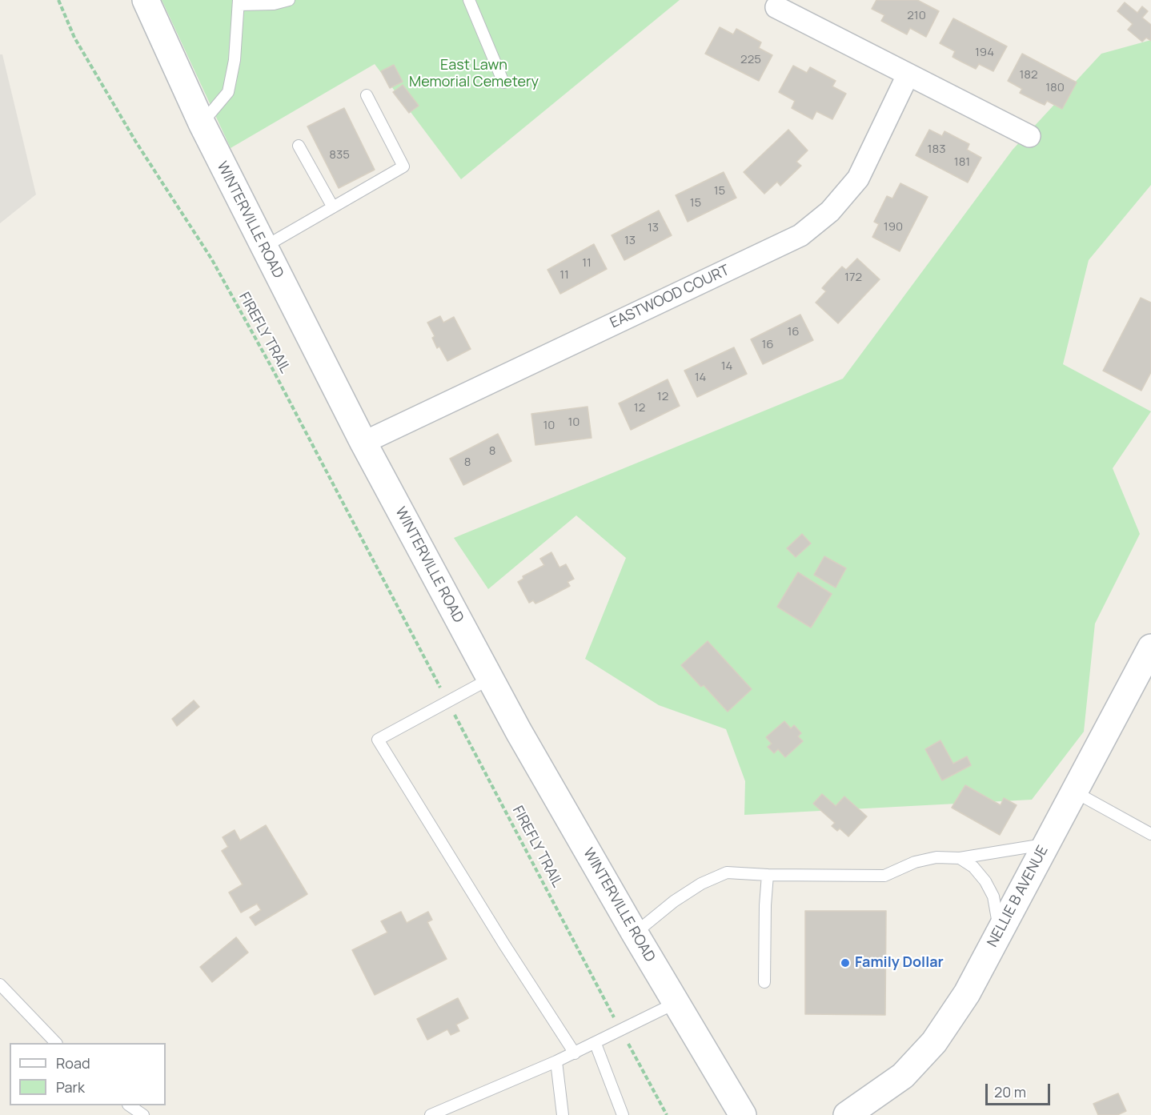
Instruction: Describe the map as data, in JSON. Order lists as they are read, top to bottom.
{
  "streets": {
    "street": ["WINTERVILLE ROAD", "EASTWOOD COURT", "NELLIE B AVENUE"],
    "path": ["FIREFLY TRAIL"]
  },
  "crossings": [
    ["WINTERVILLE ROAD", "EASTWOOD COURT"]
  ],
  "parks": ["East Lawn Memorial Cemetery"],
  "places": ["Family Dollar"],
  "house_numbers": [
    "210",
    "194",
    "225",
    "182",
    "180",
    "183",
    "835",
    "181",
    "15",
    "15",
    "190",
    "13",
    "13",
    "11",
    "11",
    "172",
    "16",
    "16",
    "14",
    "14",
    "12",
    "12",
    "10",
    "10",
    "8",
    "8"
  ],
  "legend": ["Road", "Park"],
  "scale_bar": "20 m"
}
